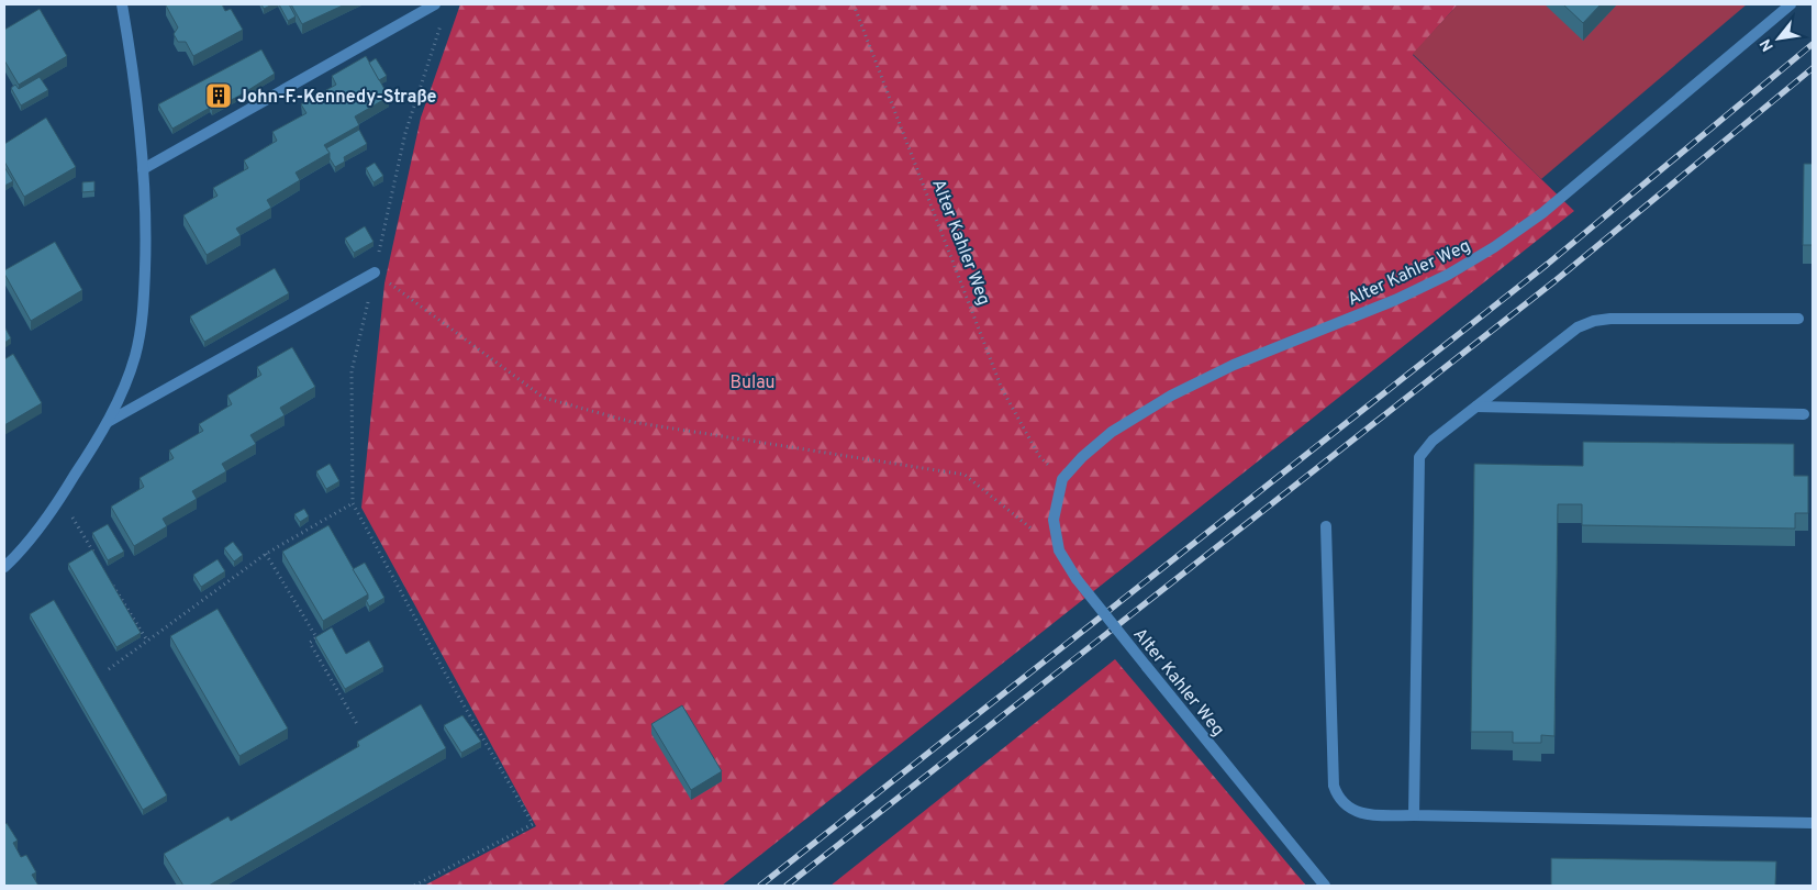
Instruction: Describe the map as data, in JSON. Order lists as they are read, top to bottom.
{
  "streets": {
    "street": ["Alter Kahler Weg"]
  },
  "parks": ["Bulau"],
  "places": {
    "building": ["John-F.-Kennedy-Straße"]
  },
  "north": "bottom left"
}
